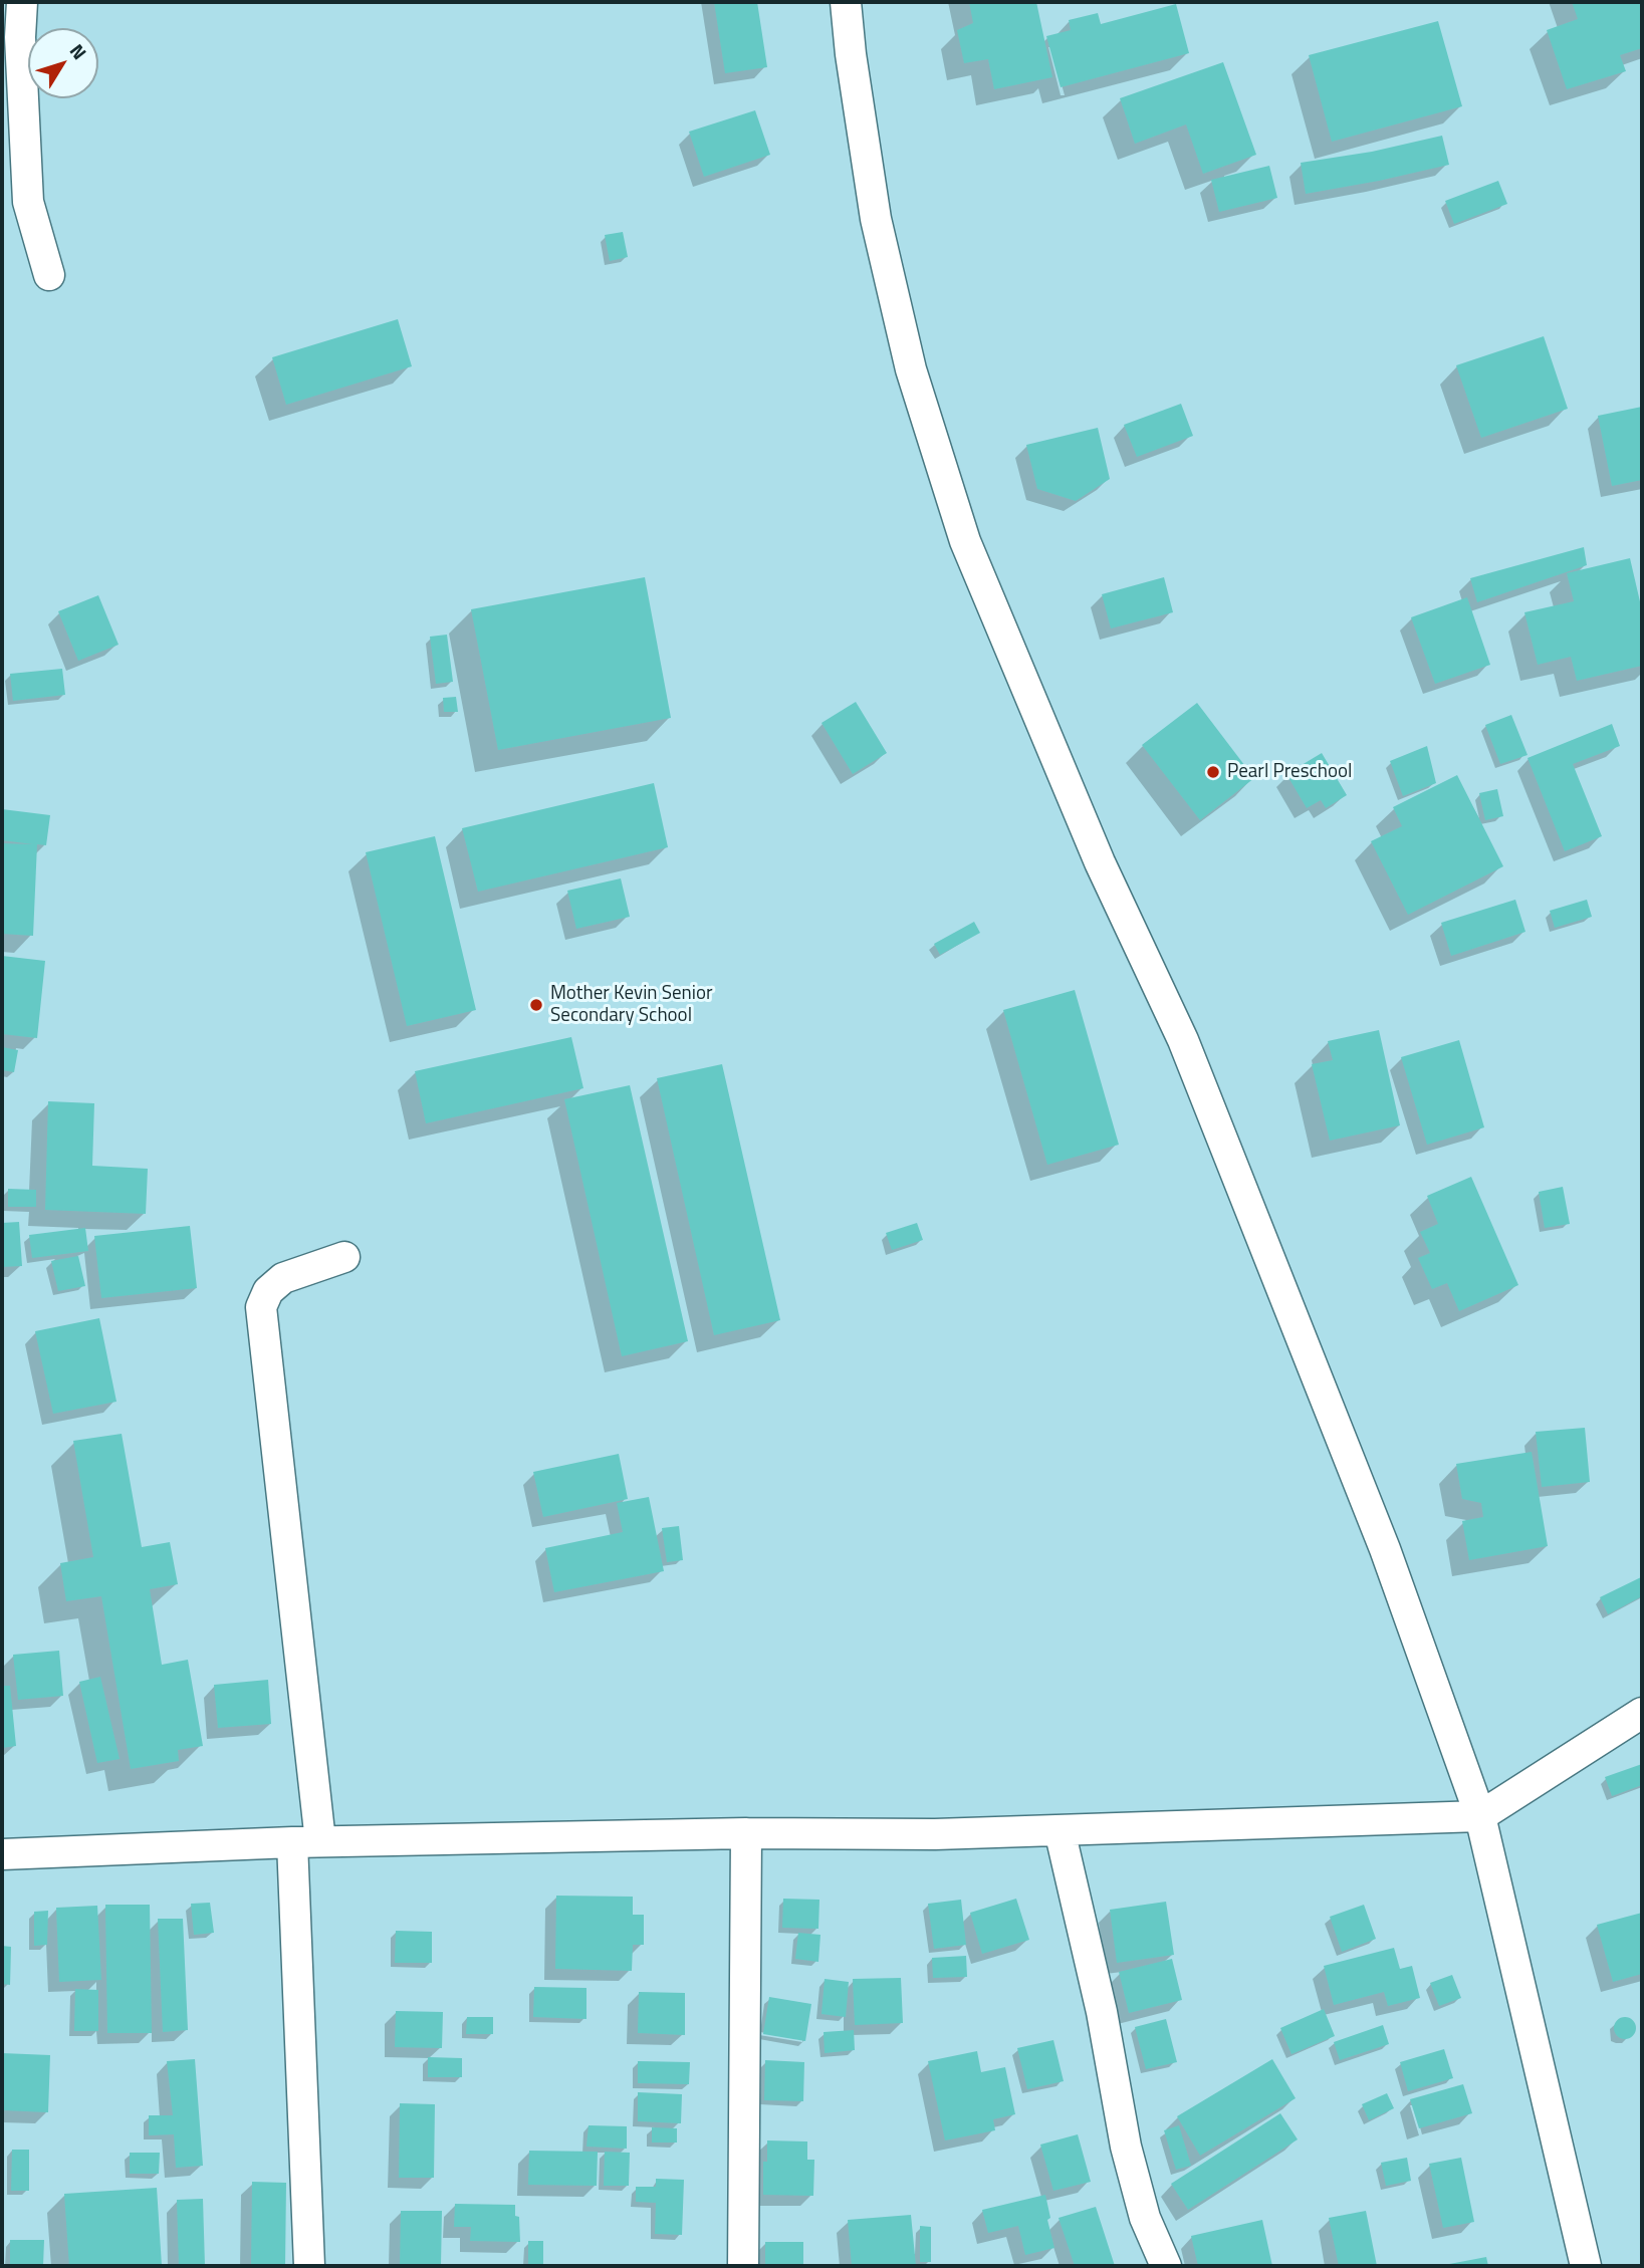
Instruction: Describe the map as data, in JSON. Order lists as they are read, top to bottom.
{
  "places": ["Pearl Preschool", "Mother Kevin Senior Secondary School"],
  "north": "top right"
}
